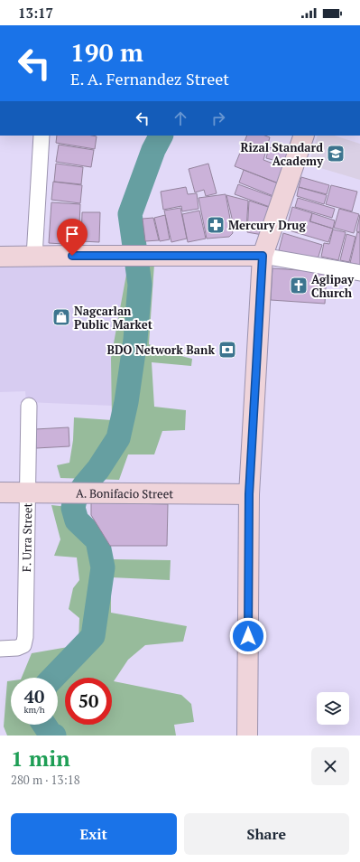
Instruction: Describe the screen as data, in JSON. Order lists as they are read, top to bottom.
{
  "streets": {
    "main road": ["A. Bonifacio Street"],
    "street": ["F. Urra Street"]
  },
  "crossings": [
    ["A. Bonifacio Street", "F. Urra Street"]
  ],
  "places": {
    "school or university": ["Rizal Standard Academy"],
    "pharmacy": ["Mercury Drug"],
    "church": ["Aglipay Church"],
    "shop": ["Nagcarlan Public Market"],
    "bank": ["BDO Network Bank"]
  },
  "page": {
    "status": "13:17",
    "turn": ["190 m", "E. A. Fernandez Street"],
    "speed": "40 km/h",
    "limit": "50",
    "heading": ["1 min", "280 m · 13:18"],
    "buttons": ["Exit", "Share"]
  }
}
